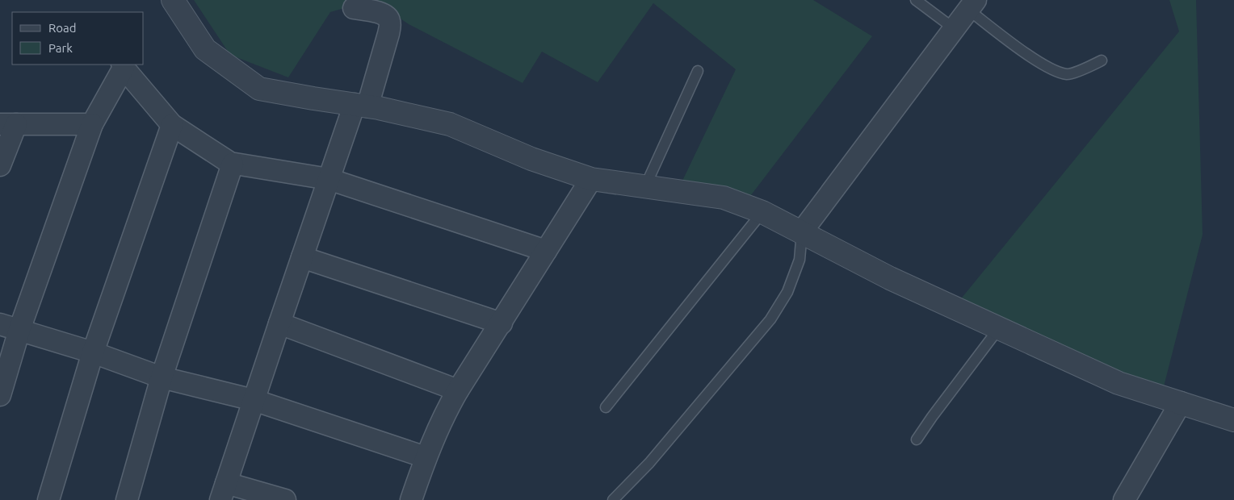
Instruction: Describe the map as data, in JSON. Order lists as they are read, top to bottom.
{
  "legend": ["Road", "Park"]
}
